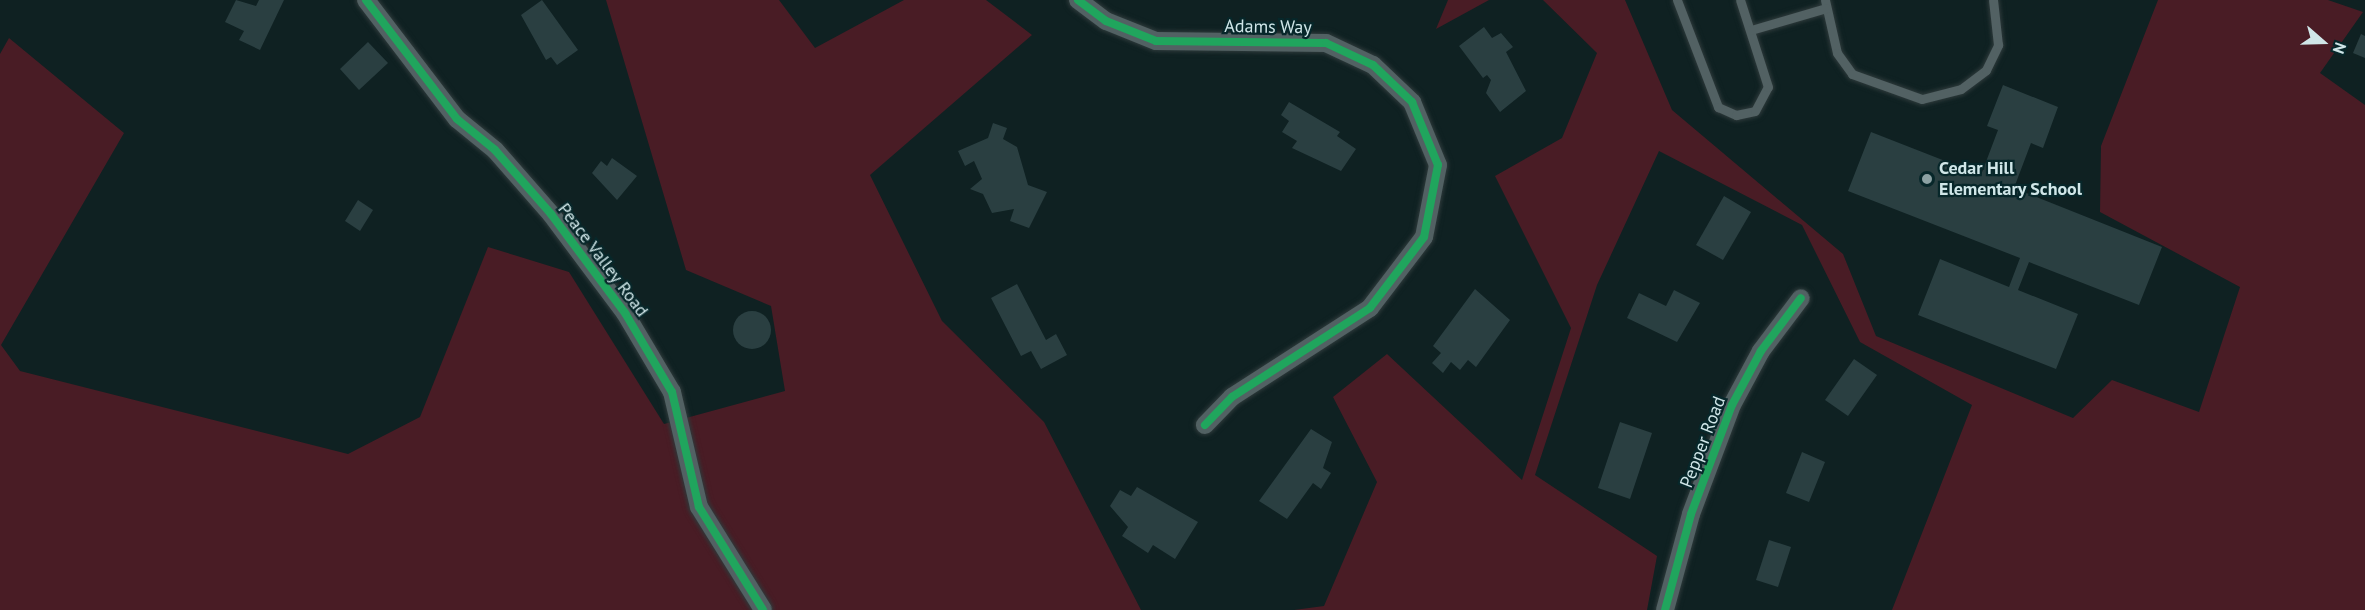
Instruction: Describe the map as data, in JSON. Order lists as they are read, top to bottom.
{
  "streets": {
    "street": ["Adams Way", "Peace Valley Road", "Pepper Road"]
  },
  "places": ["Cedar Hill Elementary School"],
  "north": "right"
}
